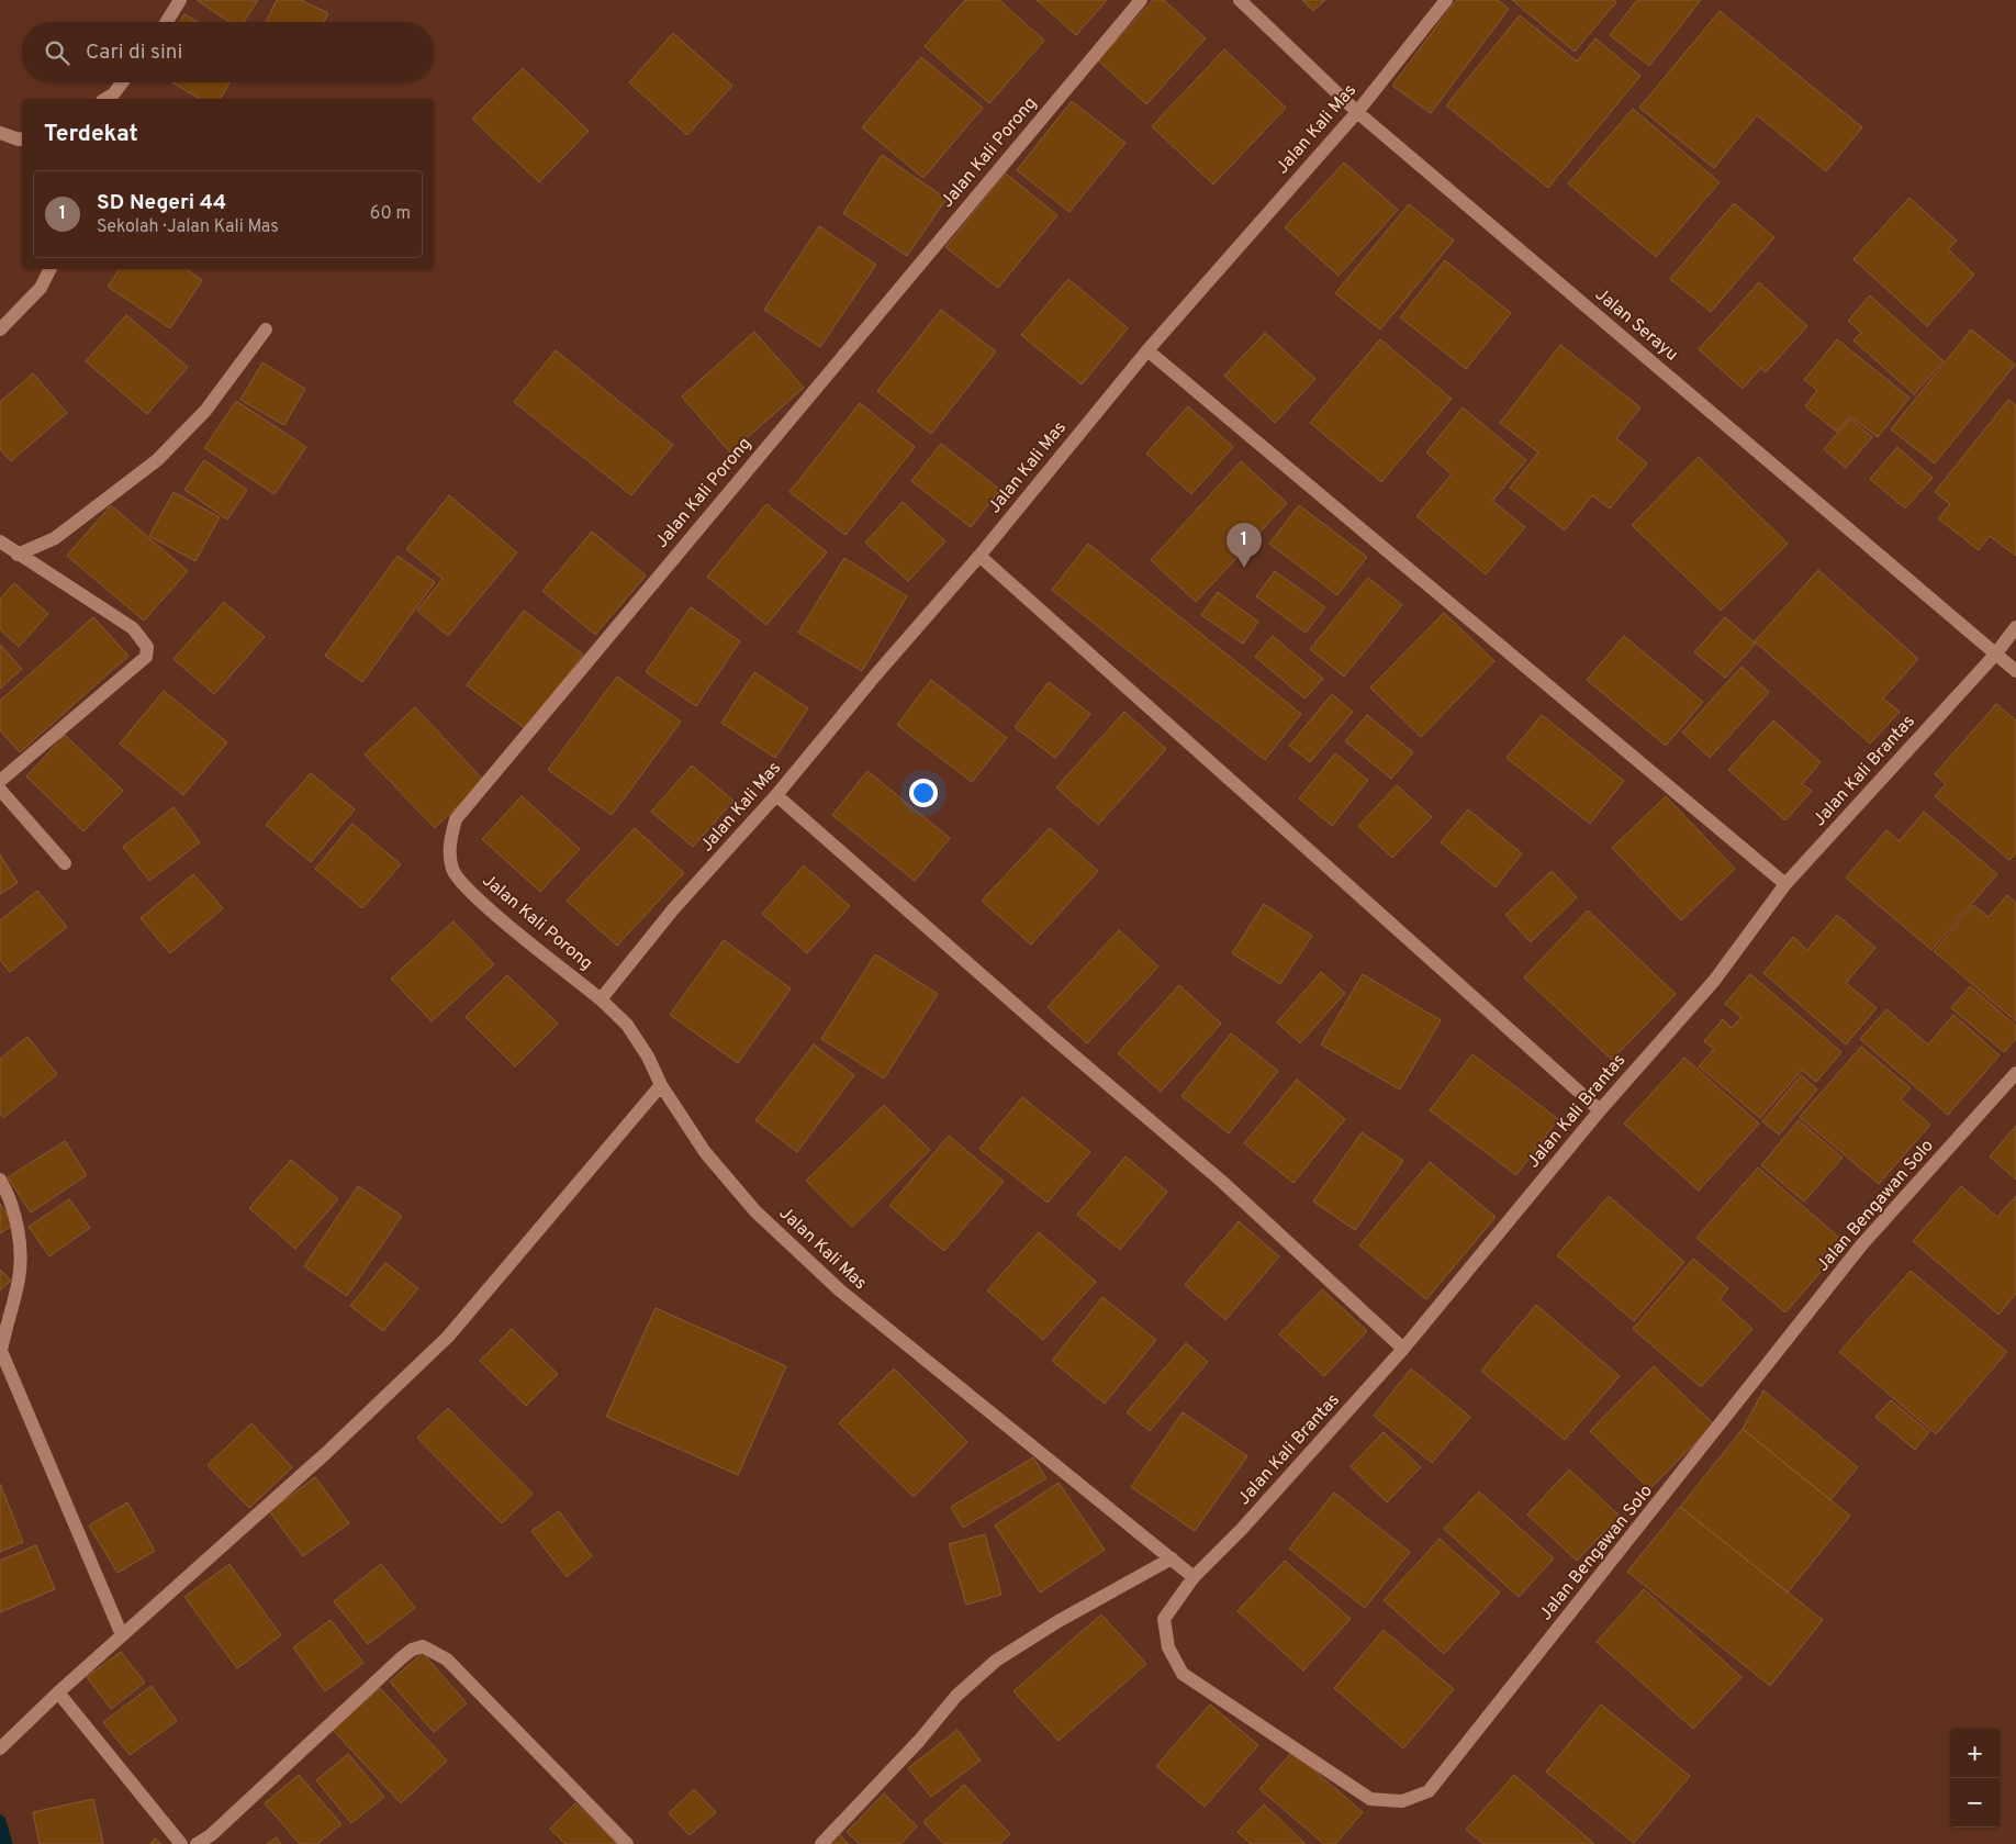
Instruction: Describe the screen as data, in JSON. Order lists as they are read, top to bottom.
{
  "streets": {
    "street": [
      "Jalan Kali Mas",
      "Jalan Kali Porong",
      "Jalan Serayu",
      "Jalan Kali Brantas",
      "Jalan Bengawan Solo"
    ]
  },
  "crossings": [
    ["Jalan Kali Mas", "Jalan Kali Porong"],
    ["Jalan Kali Mas", "Jalan Serayu"],
    ["Jalan Kali Mas", "Jalan Kali Brantas"],
    ["Jalan Serayu", "Jalan Kali Brantas"],
    ["Jalan Kali Brantas", "Jalan Bengawan Solo"]
  ],
  "page": {
    "search": "Cari di sini",
    "heading": "Terdekat",
    "list": [
      {
        "mark": "1",
        "name": "SD Negeri 44",
        "note": "Sekolah · Jalan Kali Mas",
        "value": "60 m"
      }
    ],
    "pins": "1",
    "map_buttons": ["+", "−"]
  }
}
